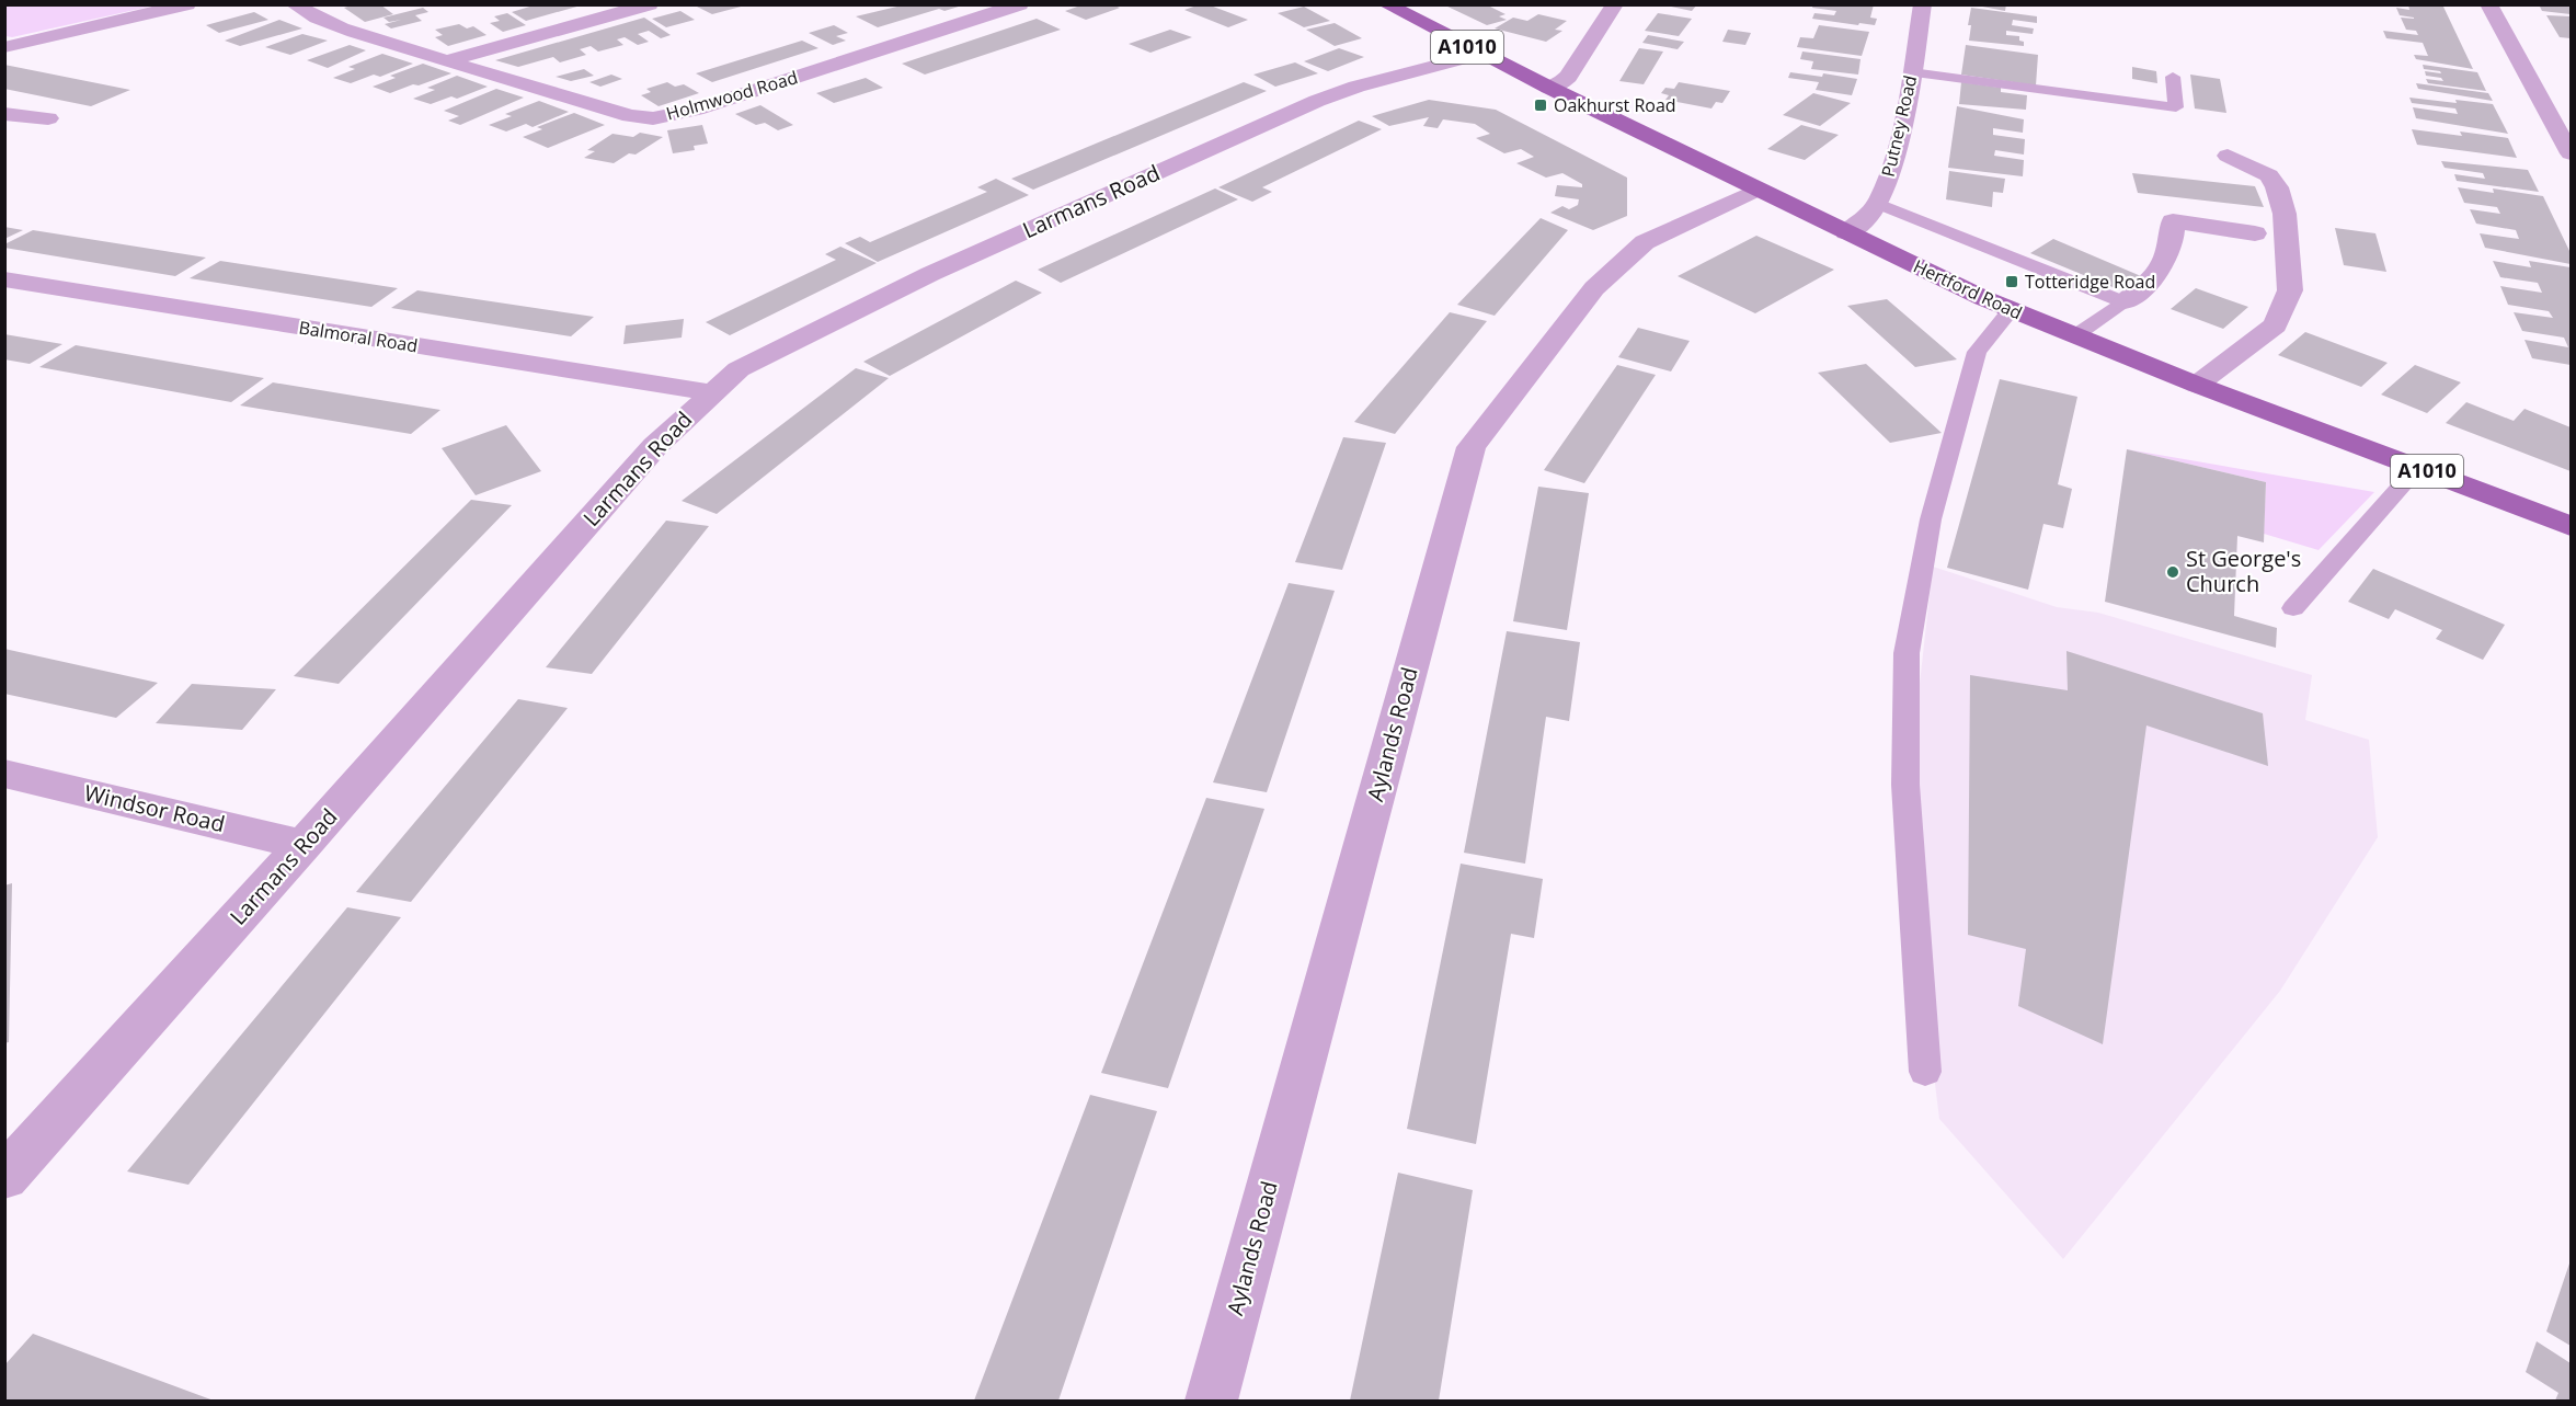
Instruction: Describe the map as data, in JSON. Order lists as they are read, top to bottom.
{
  "streets": {
    "main road": ["A1010", "Hertford Road"],
    "street": [
      "Holmwood Road",
      "Putney Road",
      "Larmans Road",
      "Balmoral Road",
      "Aylands Road",
      "Windsor Road"
    ]
  },
  "crossings": [
    ["Putney Road", "Hertford Road"],
    ["Larmans Road", "Hertford Road"],
    ["Larmans Road", "Balmoral Road"],
    ["Larmans Road", "Windsor Road"],
    ["Hertford Road", "Aylands Road"]
  ],
  "places": {
    "transit": ["Oakhurst Road", "Totteridge Road"],
    "other": ["St George's Church"]
  }
}
